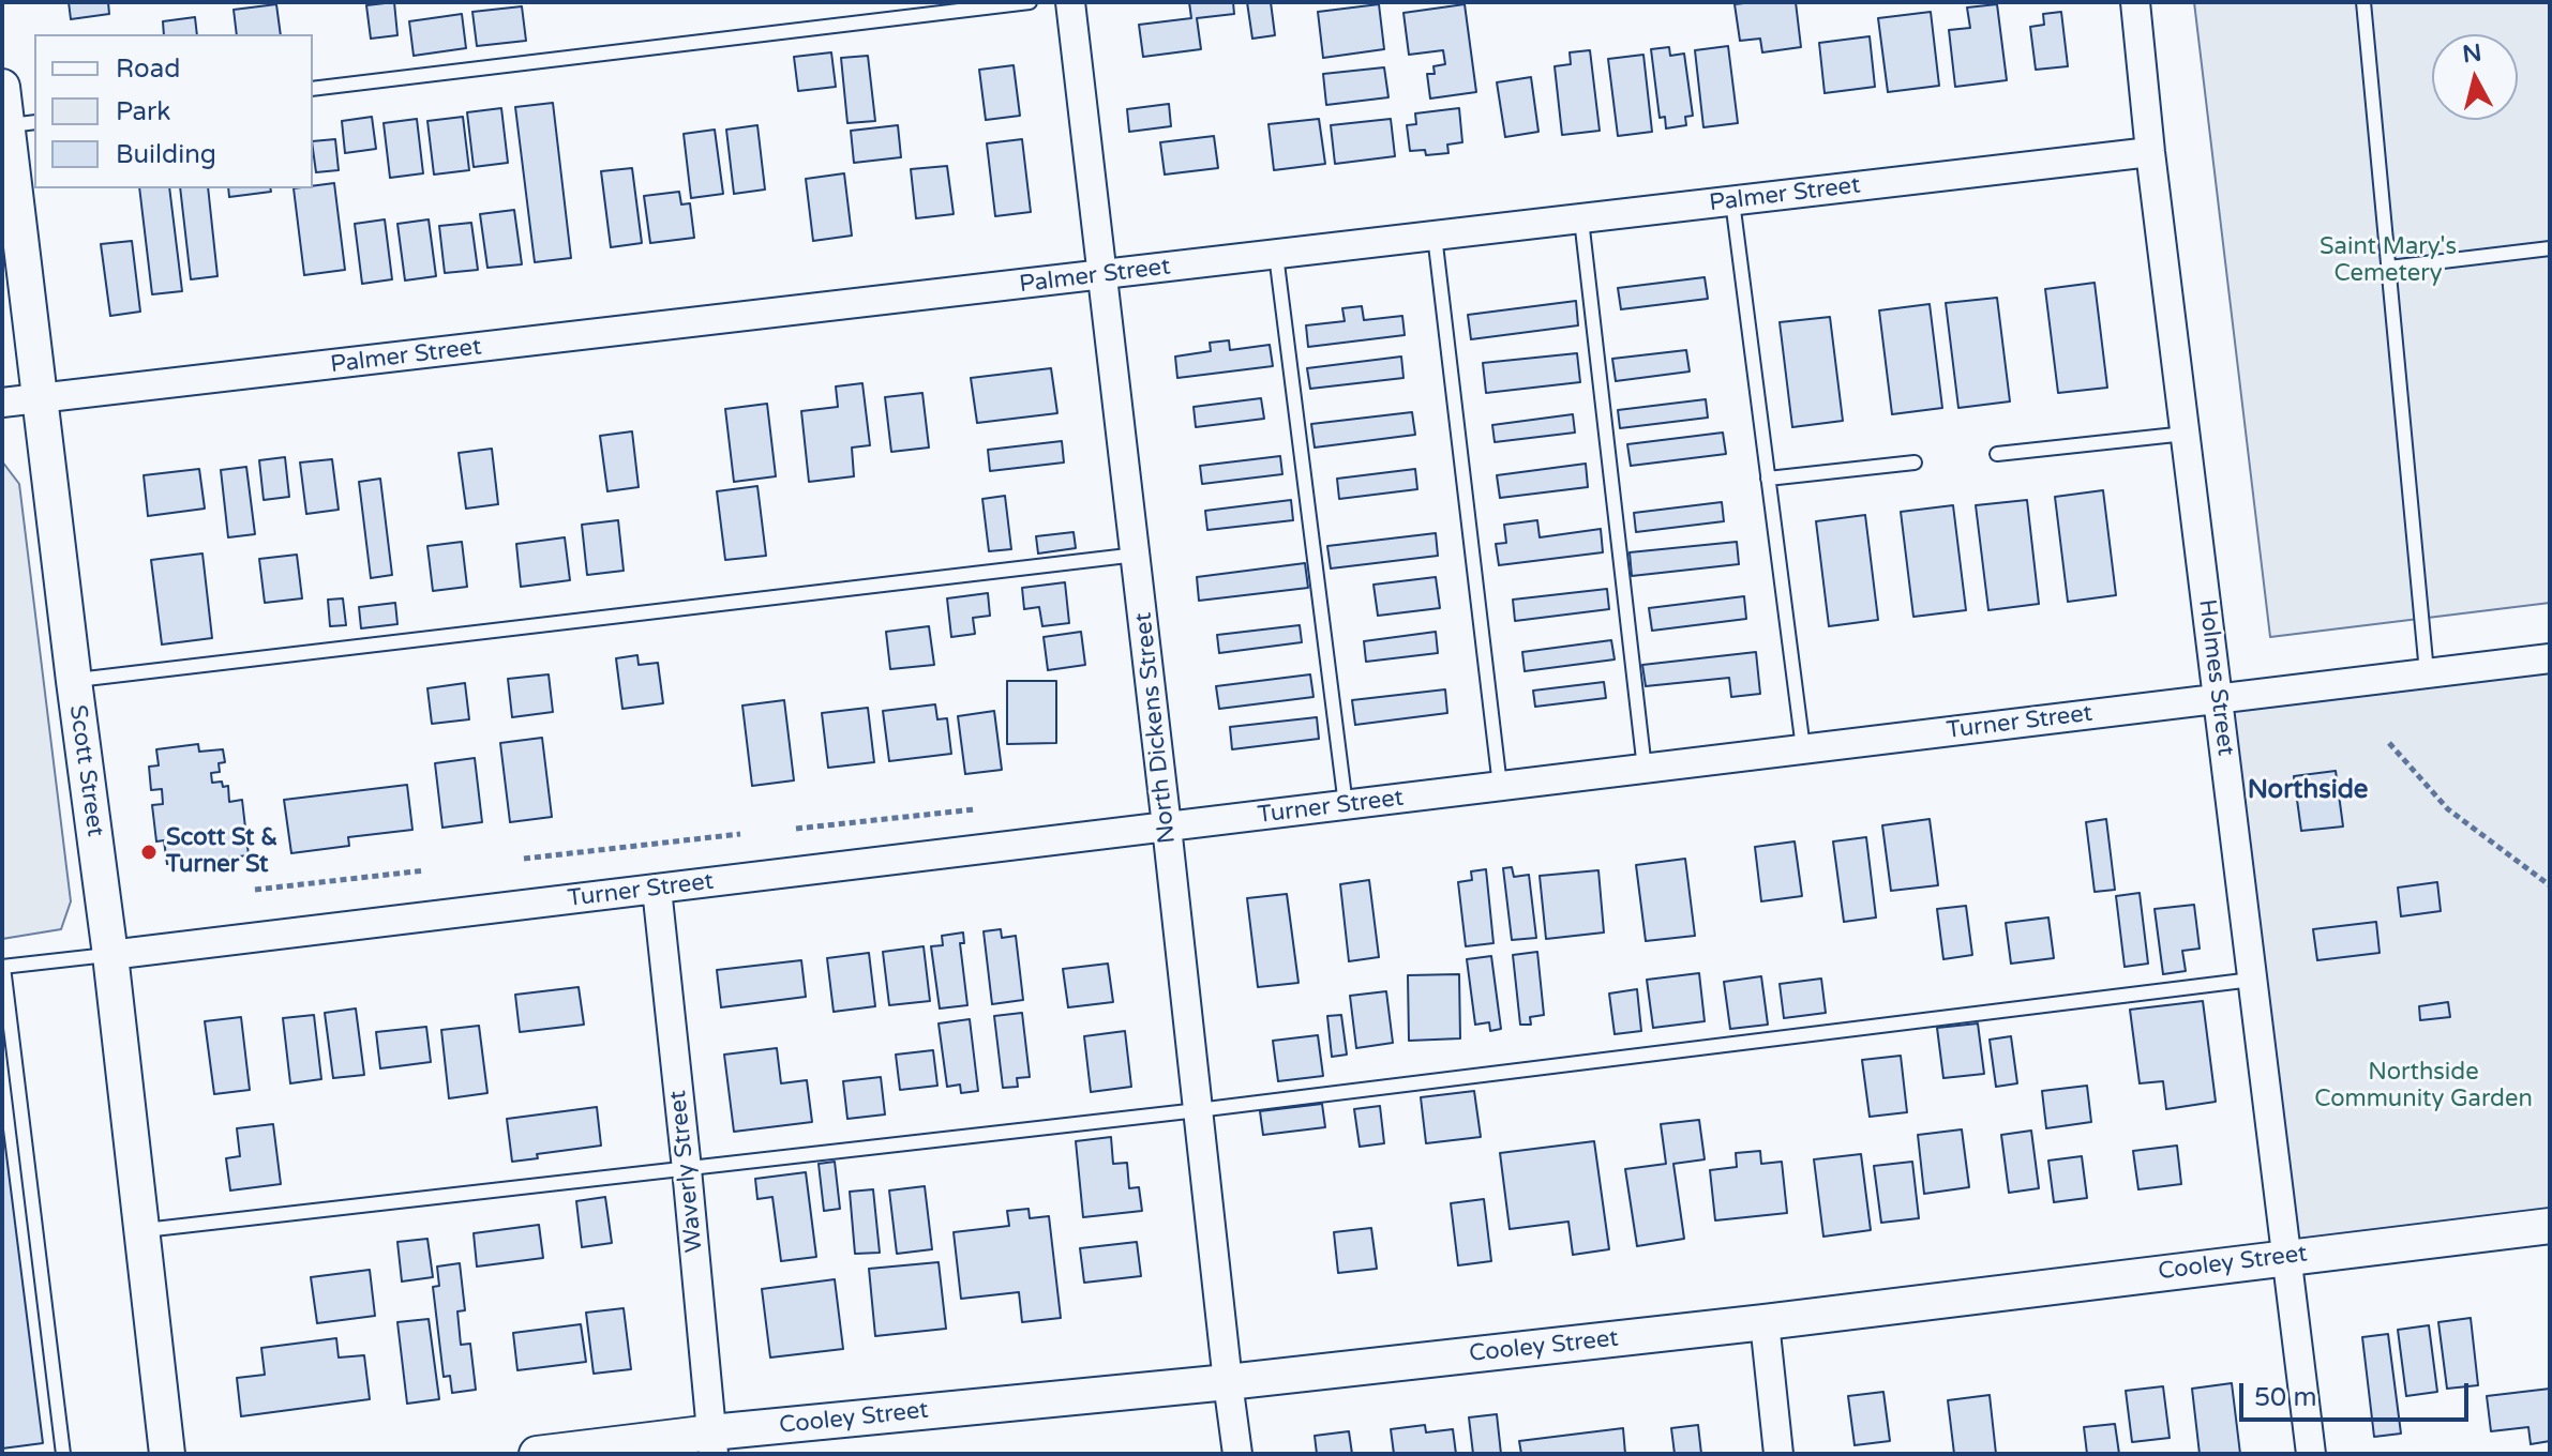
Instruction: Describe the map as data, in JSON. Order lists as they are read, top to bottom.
{
  "streets": {
    "street": [
      "Palmer Street",
      "Holmes Street",
      "Turner Street",
      "North Dickens Street",
      "Scott Street",
      "Waverly Street",
      "Cooley Street"
    ]
  },
  "crossings": [
    ["Palmer Street", "Holmes Street"],
    ["Palmer Street", "North Dickens Street"],
    ["Palmer Street", "Scott Street"],
    ["Holmes Street", "Turner Street"],
    ["Holmes Street", "Cooley Street"],
    ["Turner Street", "North Dickens Street"],
    ["Turner Street", "Scott Street"],
    ["Turner Street", "Waverly Street"],
    ["North Dickens Street", "Cooley Street"],
    ["Waverly Street", "Cooley Street"]
  ],
  "districts": ["Northside"],
  "parks": ["Saint Mary's Cemetery", "Northside Community Garden"],
  "places": ["Scott St & Turner St"],
  "legend": ["Road", "Park", "Building"],
  "scale_bar": "50 m",
  "north": "top"
}
